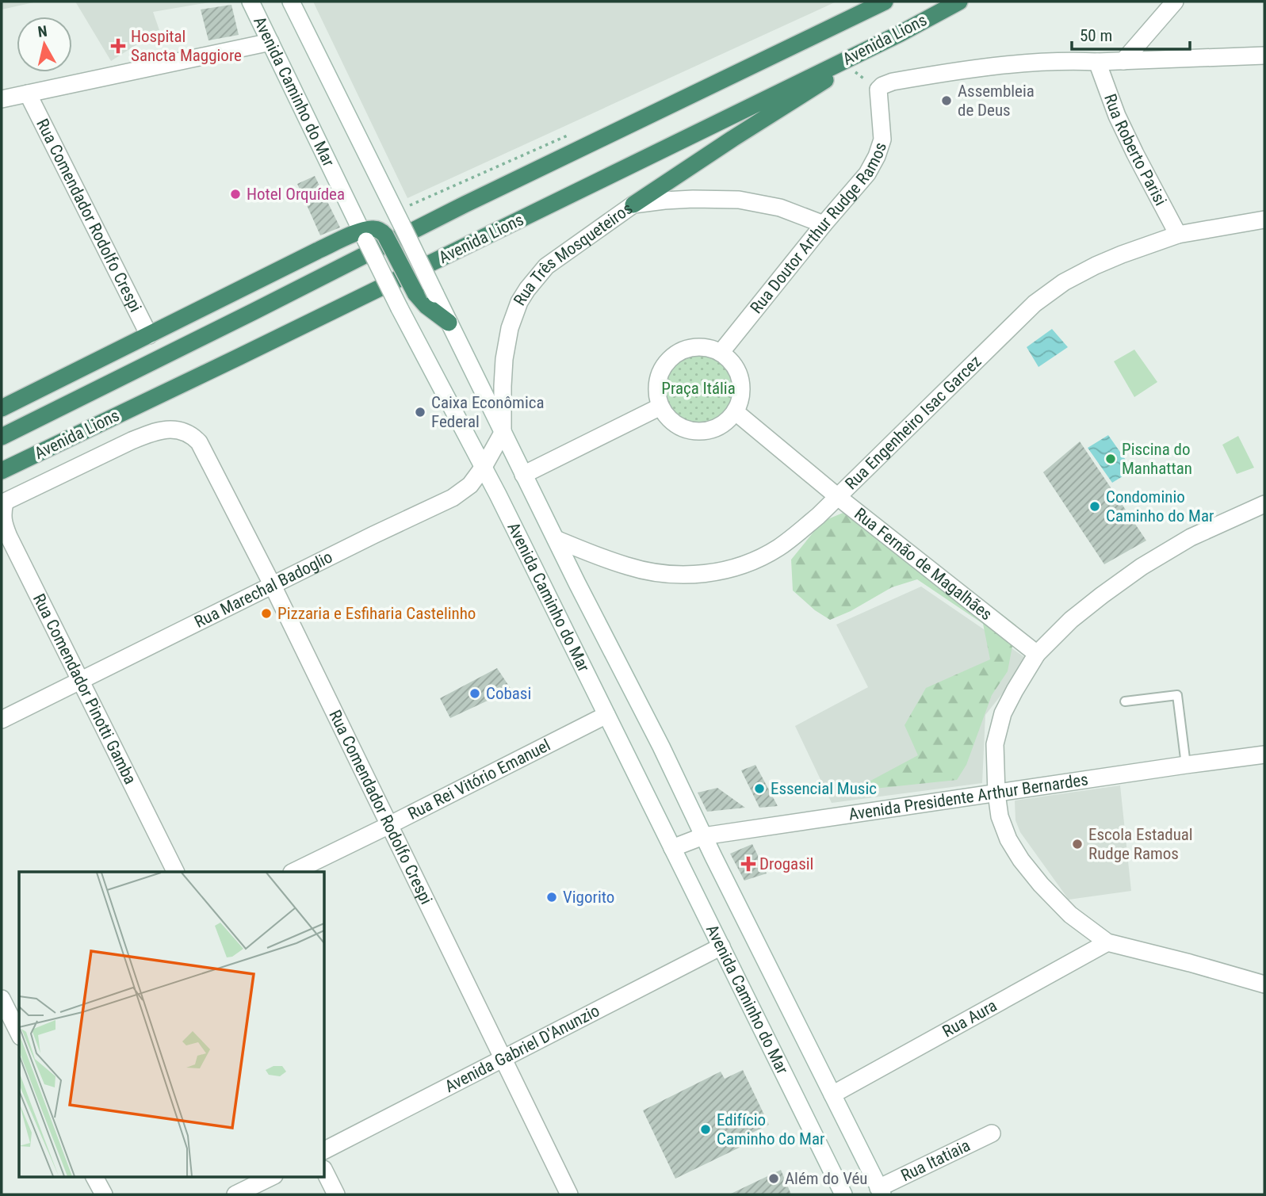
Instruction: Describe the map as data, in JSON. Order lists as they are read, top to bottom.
{
  "streets": {
    "highway": ["Avenida Lions"],
    "street": [
      "Avenida Caminho do Mar",
      "Rua Roberto Parisi",
      "Rua Comendador Rodolfo Crespi",
      "Rua Doutor Arthur Rudge Ramos",
      "Rua Três Mosqueteiros",
      "Rua Engenheiro Isac Garcez",
      "Rua Fernão de Magalhães",
      "Rua Marechal Badoglio",
      "Rua Comendador Pinotti Gamba",
      "Rua Rei Vitório Emanuel",
      "Avenida Presidente Arthur Bernardes",
      "Rua Aura",
      "Avenida Gabriel D'Anunzio",
      "Rua Itatiaia"
    ]
  },
  "crossings": [
    ["Avenida Caminho do Mar", "Rua Três Mosqueteiros"],
    ["Avenida Caminho do Mar", "Rua Engenheiro Isac Garcez"],
    ["Avenida Caminho do Mar", "Rua Marechal Badoglio"],
    ["Avenida Caminho do Mar", "Rua Rei Vitório Emanuel"],
    ["Avenida Caminho do Mar", "Avenida Presidente Arthur Bernardes"],
    ["Avenida Caminho do Mar", "Rua Aura"],
    ["Avenida Caminho do Mar", "Avenida Gabriel D'Anunzio"],
    ["Avenida Caminho do Mar", "Rua Itatiaia"],
    ["Rua Roberto Parisi", "Rua Engenheiro Isac Garcez"],
    ["Rua Comendador Rodolfo Crespi", "Rua Marechal Badoglio"],
    ["Rua Comendador Rodolfo Crespi", "Rua Comendador Pinotti Gamba"],
    ["Rua Comendador Rodolfo Crespi", "Rua Rei Vitório Emanuel"],
    ["Rua Comendador Rodolfo Crespi", "Avenida Gabriel D'Anunzio"],
    ["Rua Doutor Arthur Rudge Ramos", "Rua Três Mosqueteiros"],
    ["Rua Doutor Arthur Rudge Ramos", "Rua Fernão de Magalhães"],
    ["Rua Três Mosqueteiros", "Rua Marechal Badoglio"],
    ["Rua Engenheiro Isac Garcez", "Rua Fernão de Magalhães"],
    ["Rua Marechal Badoglio", "Rua Comendador Pinotti Gamba"]
  ],
  "parks": ["Praça Itália"],
  "places": {
    "health": ["Hospital Sancta Maggiore", "Drogasil"],
    "other": [
      "Assembleia de Deus",
      "Hotel Orquídea",
      "Caixa Econômica Federal",
      "Piscina do Manhattan",
      "Condominio Caminho do Mar",
      "Pizzaria e Esfiharia Castelinho",
      "Cobasi",
      "Essencial Music",
      "Escola Estadual Rudge Ramos",
      "Vigorito",
      "Edifício Caminho do Mar",
      "Além do Véu"
    ]
  },
  "scale_bar": "50 m",
  "north": "top"
}
